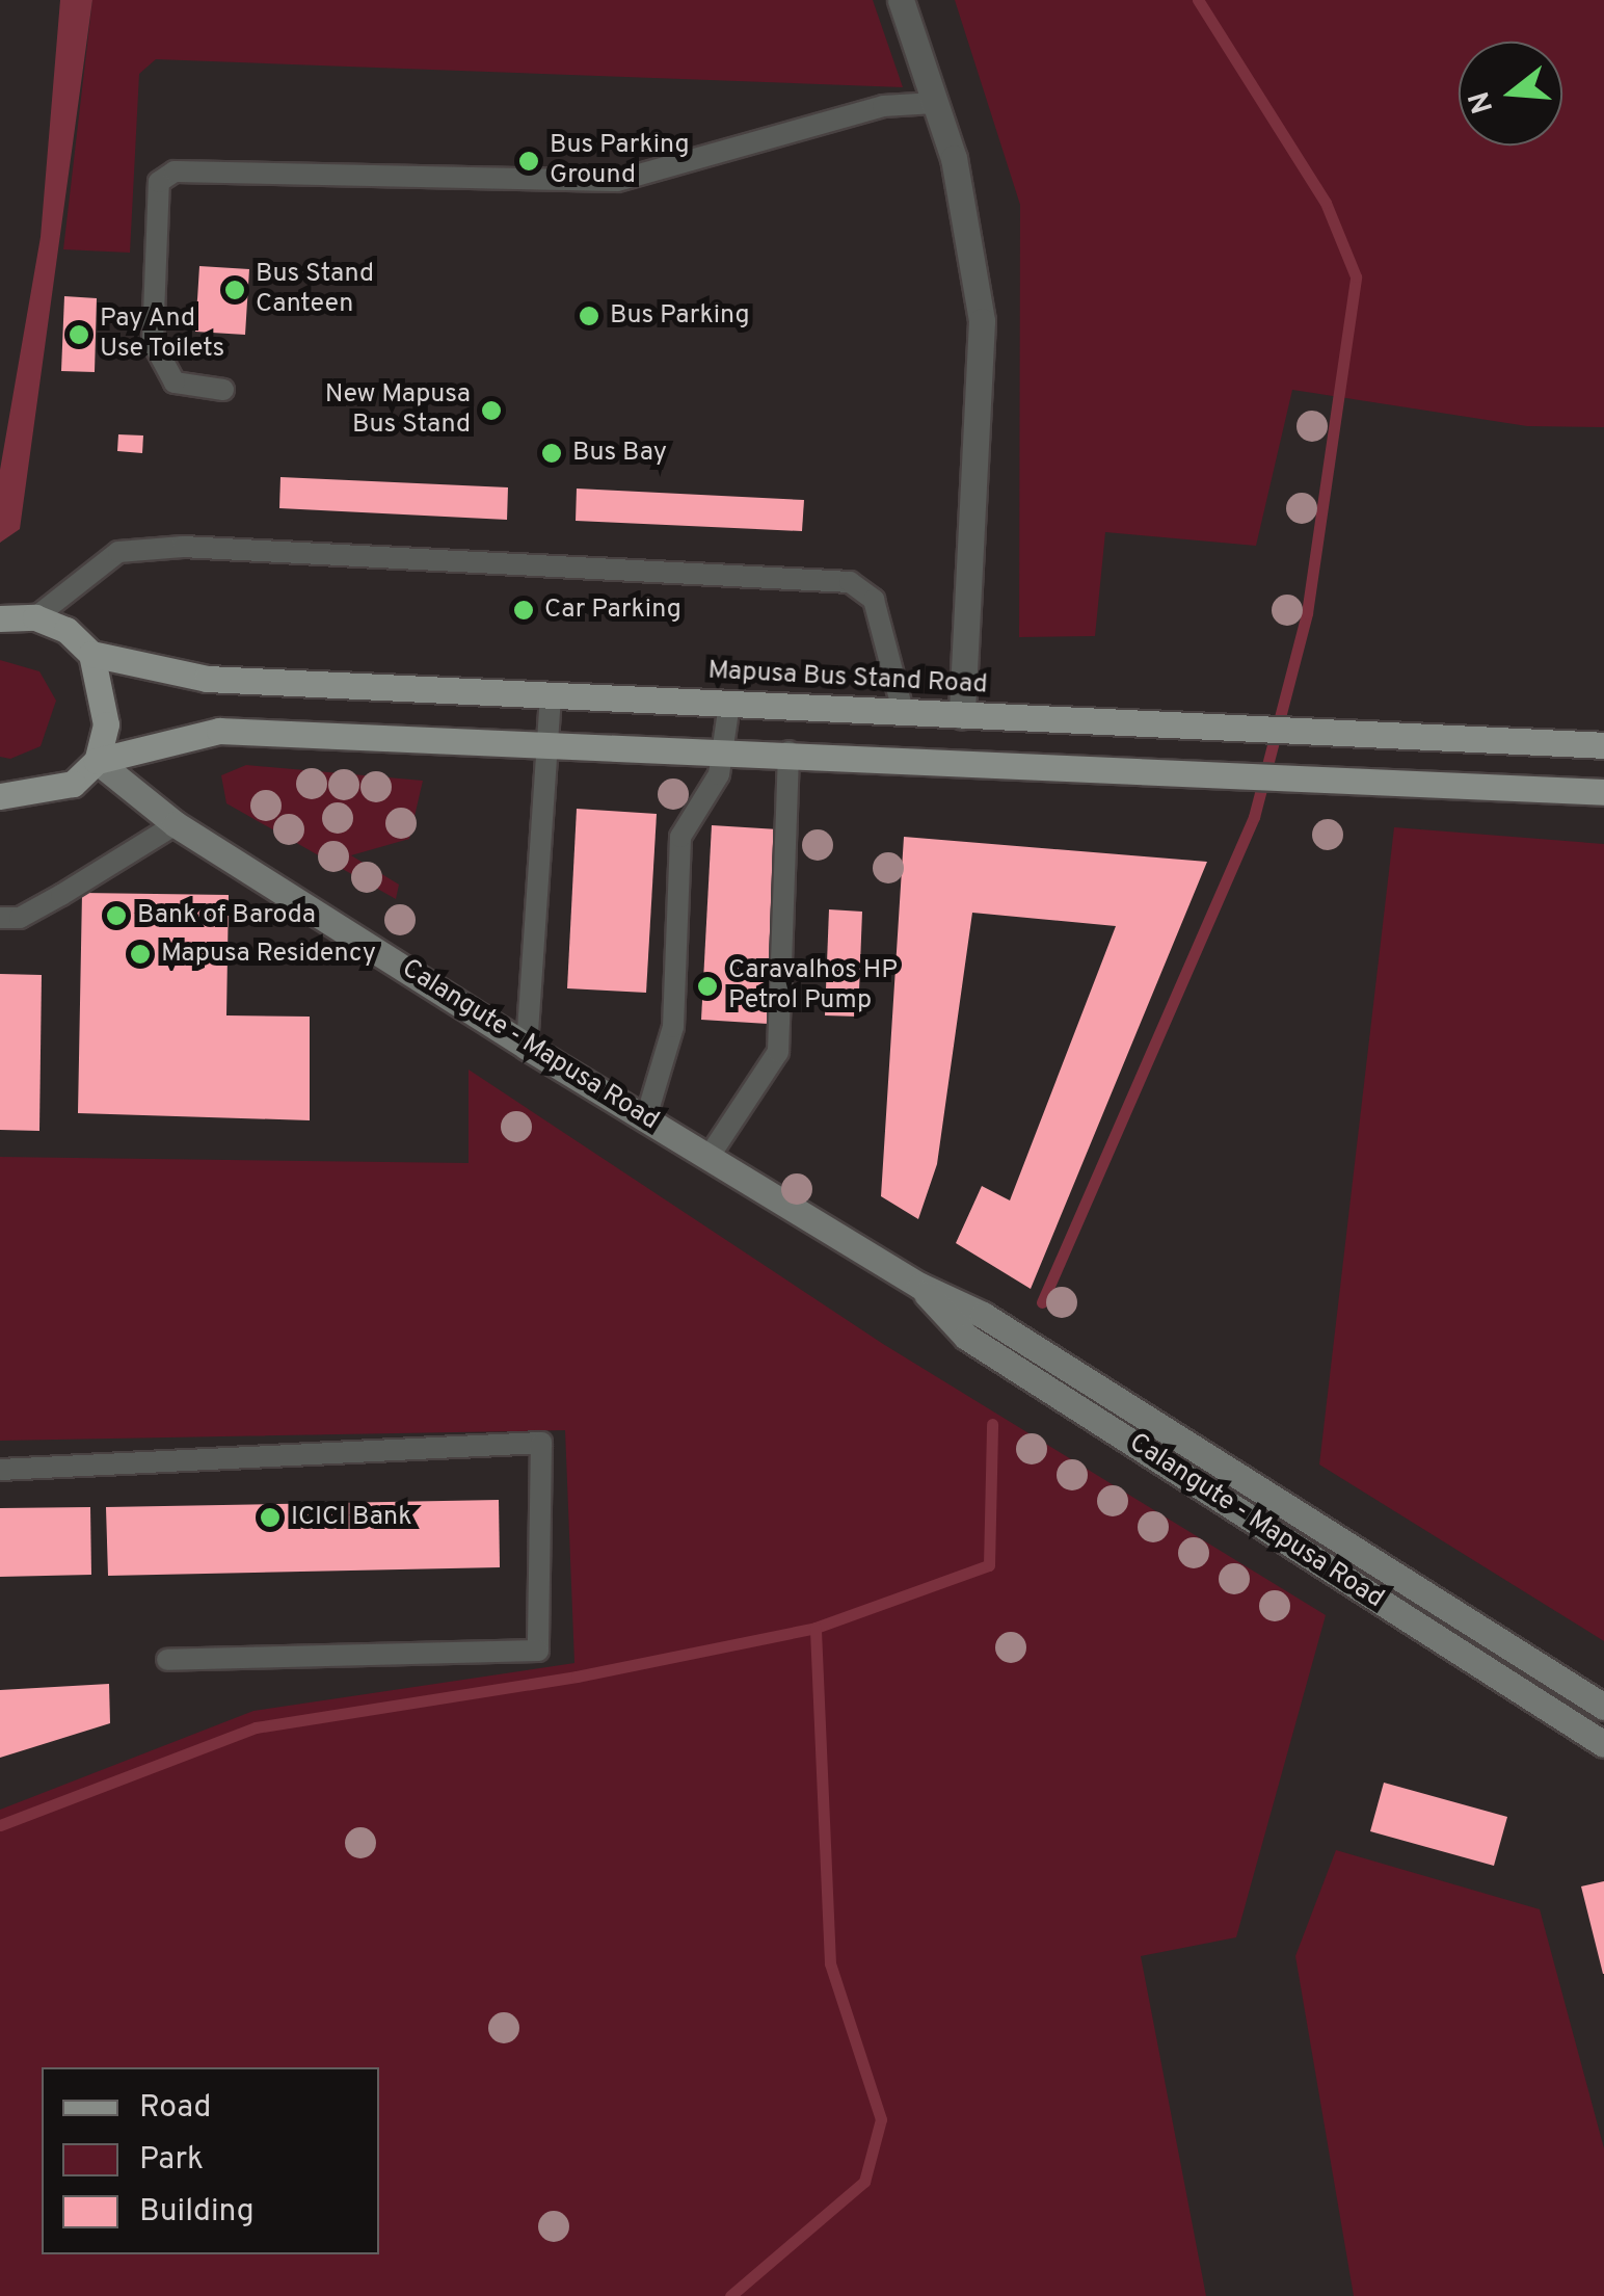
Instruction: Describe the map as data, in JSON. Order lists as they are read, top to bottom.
{
  "streets": {
    "main road": ["Mapusa Bus Stand Road", "Calangute - Mapusa Road"]
  },
  "places": [
    "Bus Parking Ground",
    "Bus Stand Canteen",
    "Bus Parking",
    "Pay And Use Toilets",
    "New Mapusa Bus Stand",
    "Bus Bay",
    "Car Parking",
    "Bank of Baroda",
    "Mapusa Residency",
    "Caravalhos HP Petrol Pump",
    "ICICI Bank"
  ],
  "legend": ["Road", "Park", "Building"],
  "north": "left"
}
